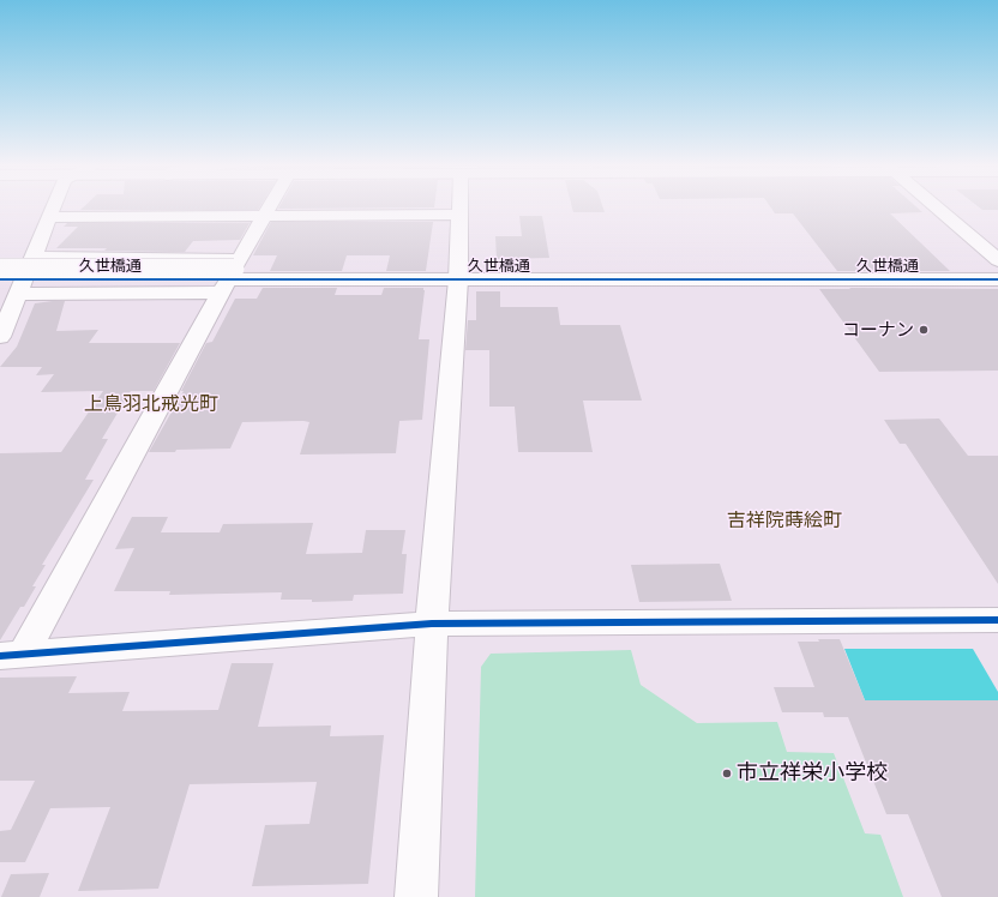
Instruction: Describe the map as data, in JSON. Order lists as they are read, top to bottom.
{
  "streets": {
    "street": ["久世橋通"]
  },
  "districts": ["上鳥羽北戒光町", "吉祥院蒔絵町"],
  "places": ["コーナン", "市立祥栄小学校"]
}
